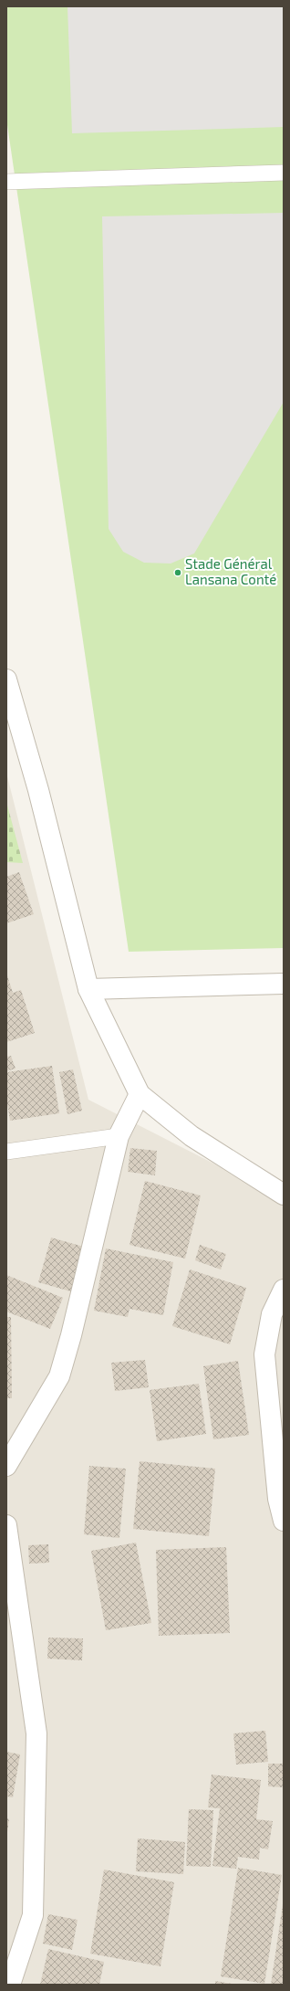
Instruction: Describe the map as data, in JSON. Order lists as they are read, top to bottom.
{
  "places": ["Stade Général Lansana Conté"]
}
